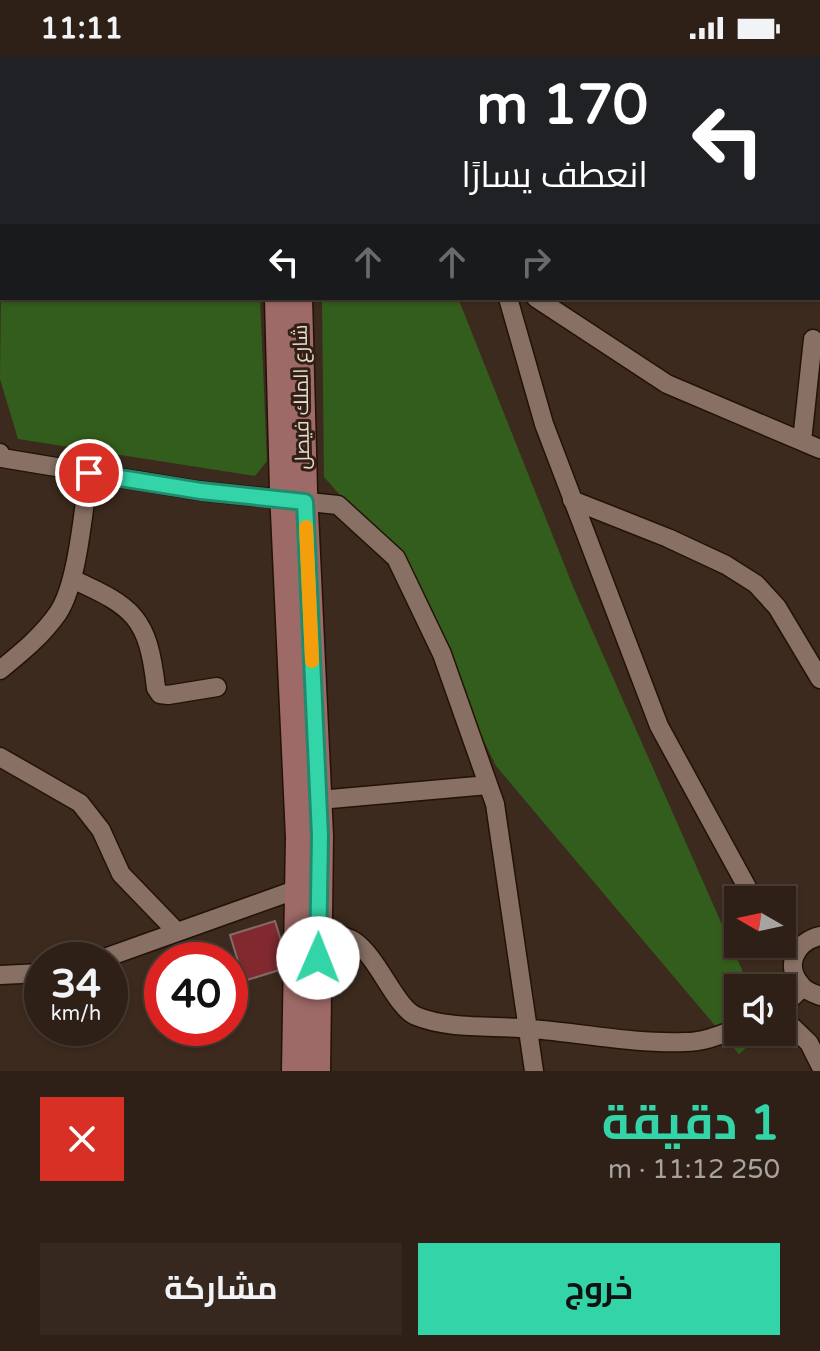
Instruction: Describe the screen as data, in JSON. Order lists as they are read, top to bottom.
{
  "streets": {
    "street": ["شارع الملك فيصل"]
  },
  "north": "left",
  "page": {
    "status": "11:11",
    "turn": ["170 m", "انعطف يسارًا"],
    "speed": "34 km/h",
    "limit": "40",
    "heading": ["1 دقيقة", "250 m · 11:12"],
    "buttons": ["خروج", "مشاركة"]
  }
}
